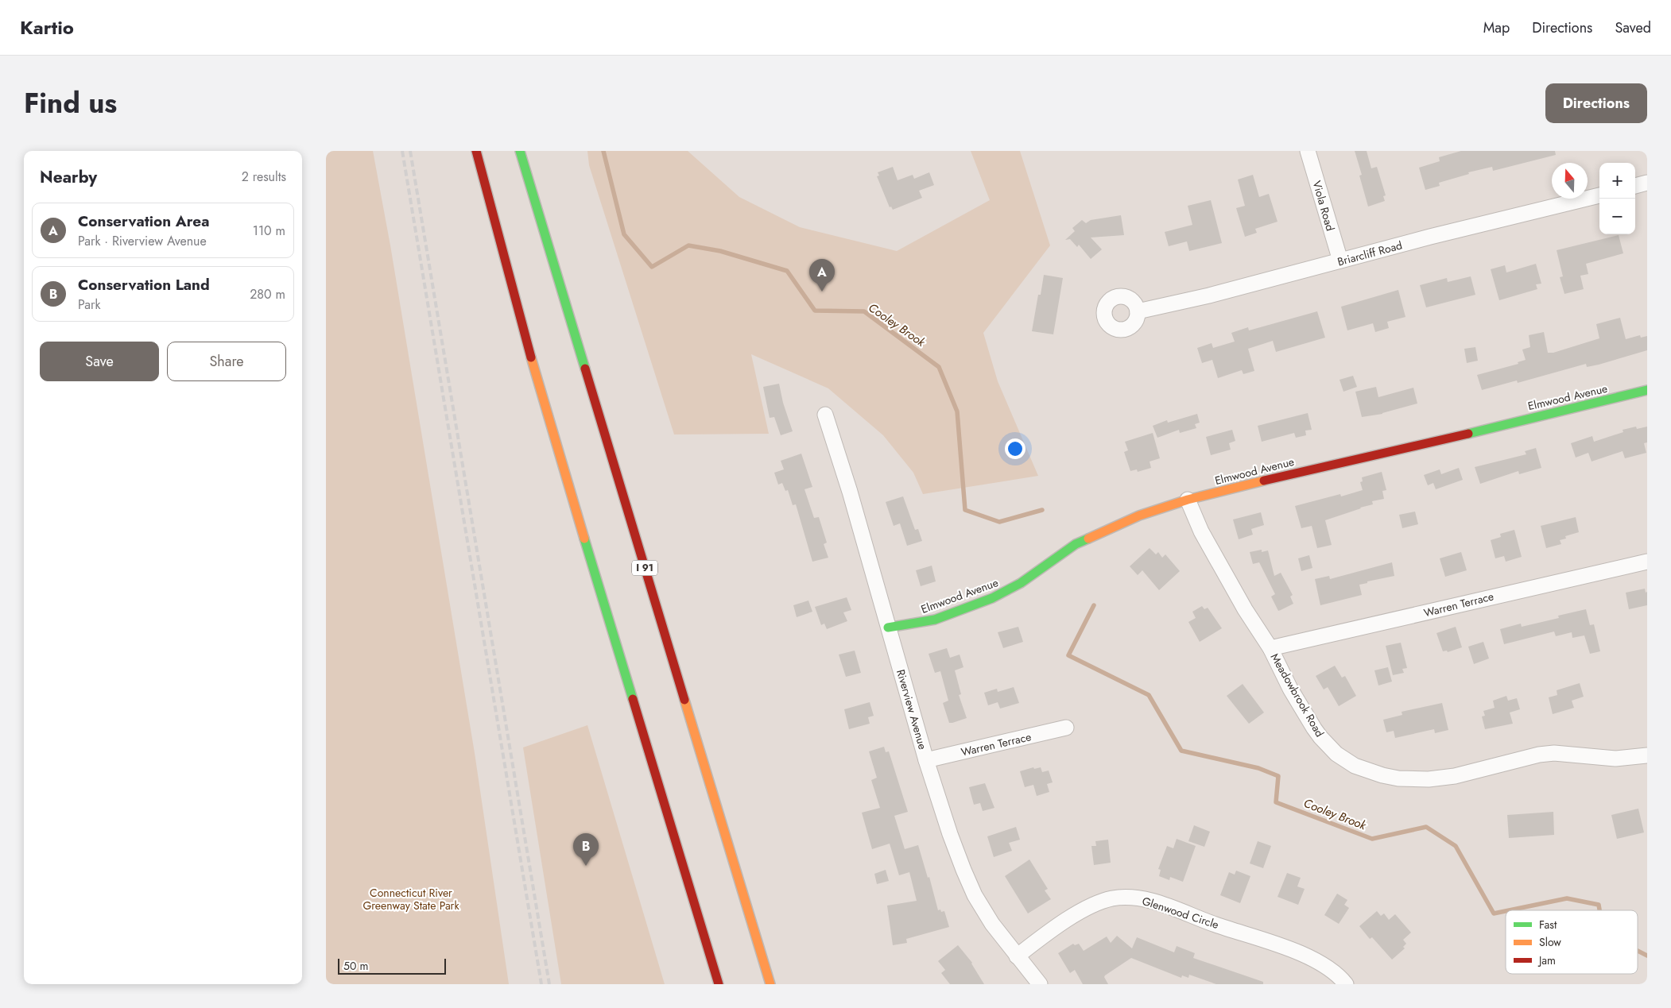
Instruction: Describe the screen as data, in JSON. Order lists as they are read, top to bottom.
{
  "streets": {
    "main road": ["Elmwood Avenue", "I 91"],
    "street": [
      "Viola Road",
      "Briarcliff Road",
      "Warren Terrace",
      "Meadowbrook Road",
      "Riverview Avenue",
      "Glenwood Circle"
    ]
  },
  "crossings": [
    ["Viola Road", "Briarcliff Road"],
    ["Elmwood Avenue", "Meadowbrook Road"],
    ["Elmwood Avenue", "Riverview Avenue"],
    ["Warren Terrace", "Meadowbrook Road"],
    ["Warren Terrace", "Riverview Avenue"],
    ["Riverview Avenue", "Glenwood Circle"]
  ],
  "water": ["Cooley Brook"],
  "parks": ["Connecticut River Greenway State Park"],
  "legend": ["Fast", "Slow", "Jam"],
  "scale_bar": "50 m",
  "north": "top",
  "page": {
    "header": "Kartio",
    "nav": ["Map", "Directions", "Saved"],
    "title": "Find us",
    "buttons": [
      "Directions",
      ["Save", "Share"]
    ],
    "heading": ["Nearby", "2 results"],
    "map_buttons": ["+", "−"],
    "list": [
      {
        "mark": "A",
        "name": "Conservation Area",
        "note": "Park · Riverview Avenue",
        "value": "110 m"
      },
      {
        "mark": "B",
        "name": "Conservation Land",
        "note": "Park",
        "value": "280 m"
      }
    ],
    "pins": ["A", "B"],
    "scale": "50 m"
  }
}
